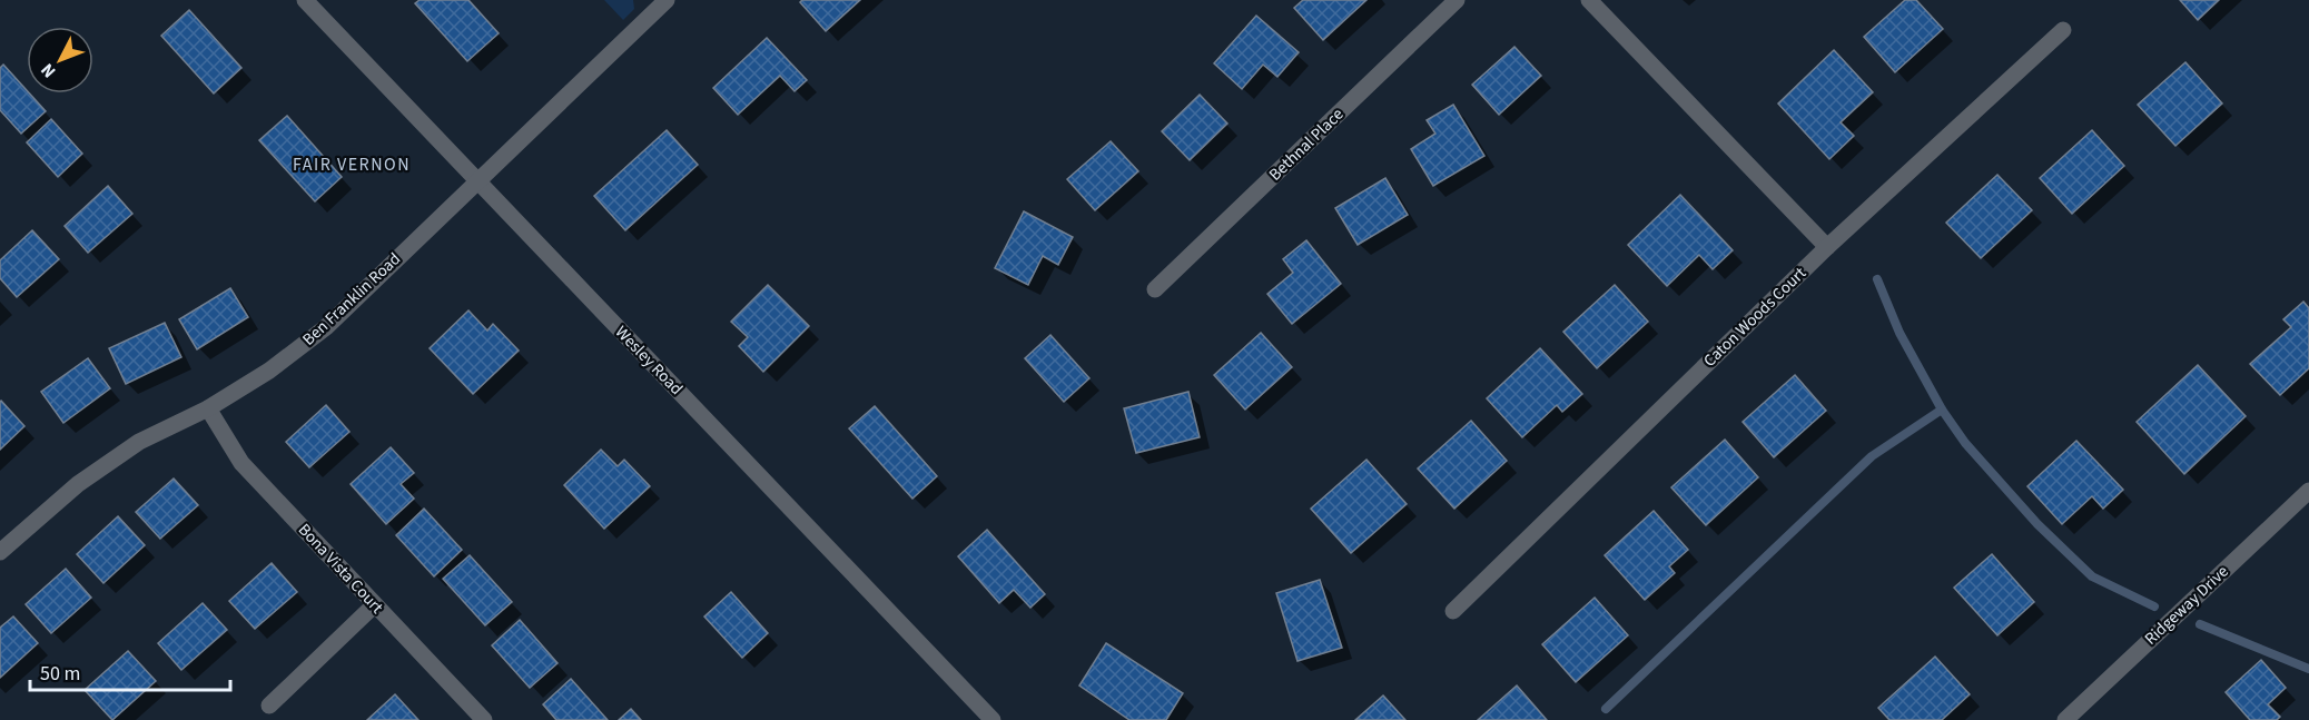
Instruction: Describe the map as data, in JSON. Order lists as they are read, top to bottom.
{
  "streets": {
    "street": [
      "Bethnal Place",
      "Ben Franklin Road",
      "Caton Woods Court",
      "Wesley Road",
      "Bona Vista Court",
      "Ridgeway Drive"
    ]
  },
  "crossings": [
    ["Ben Franklin Road", "Wesley Road"],
    ["Ben Franklin Road", "Bona Vista Court"]
  ],
  "districts": ["FAIR VERNON"],
  "scale_bar": "50 m",
  "north": "bottom left"
}
